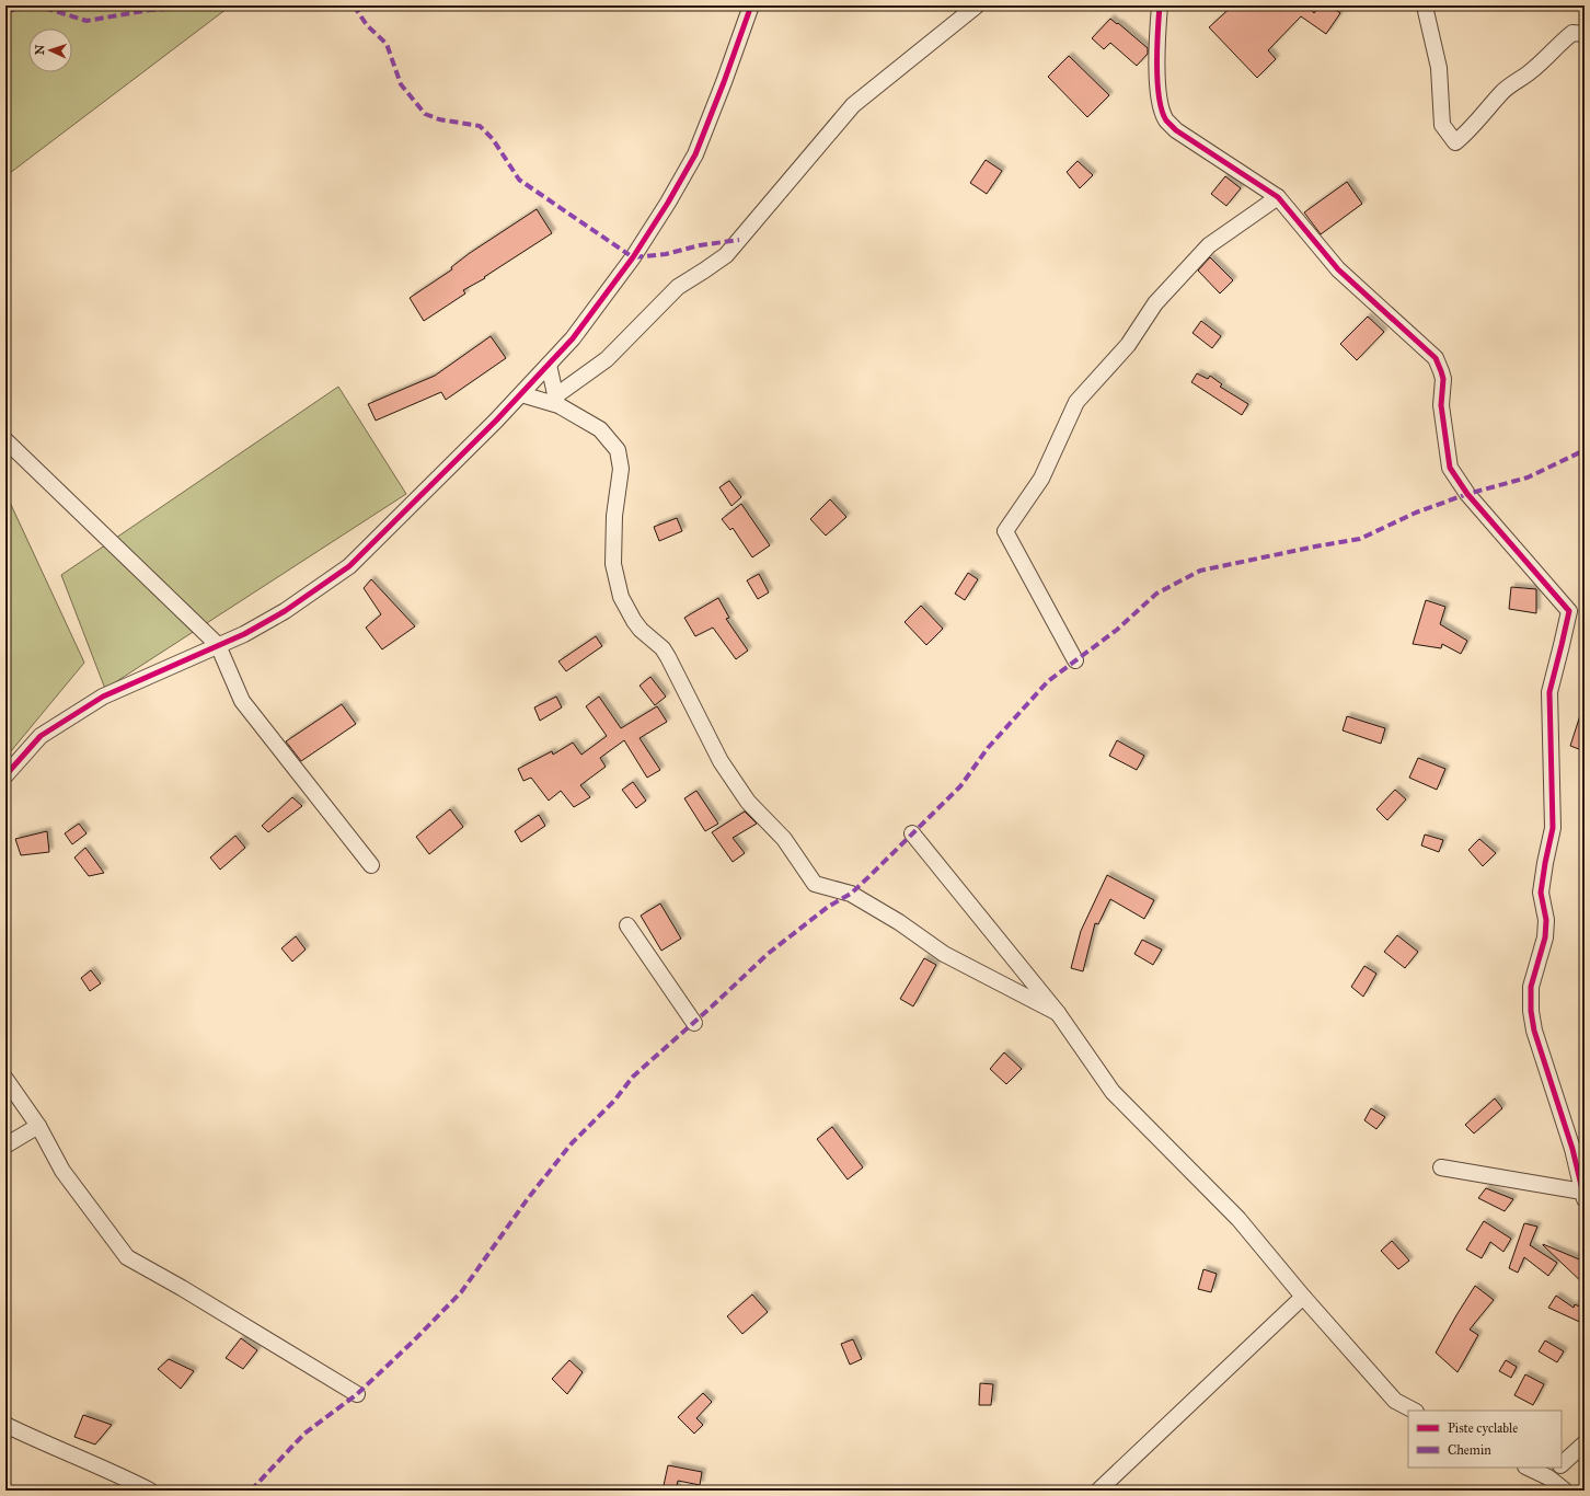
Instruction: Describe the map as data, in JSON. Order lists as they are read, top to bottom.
{
  "legend": ["Piste cyclable", "Chemin"],
  "north": "left"
}
